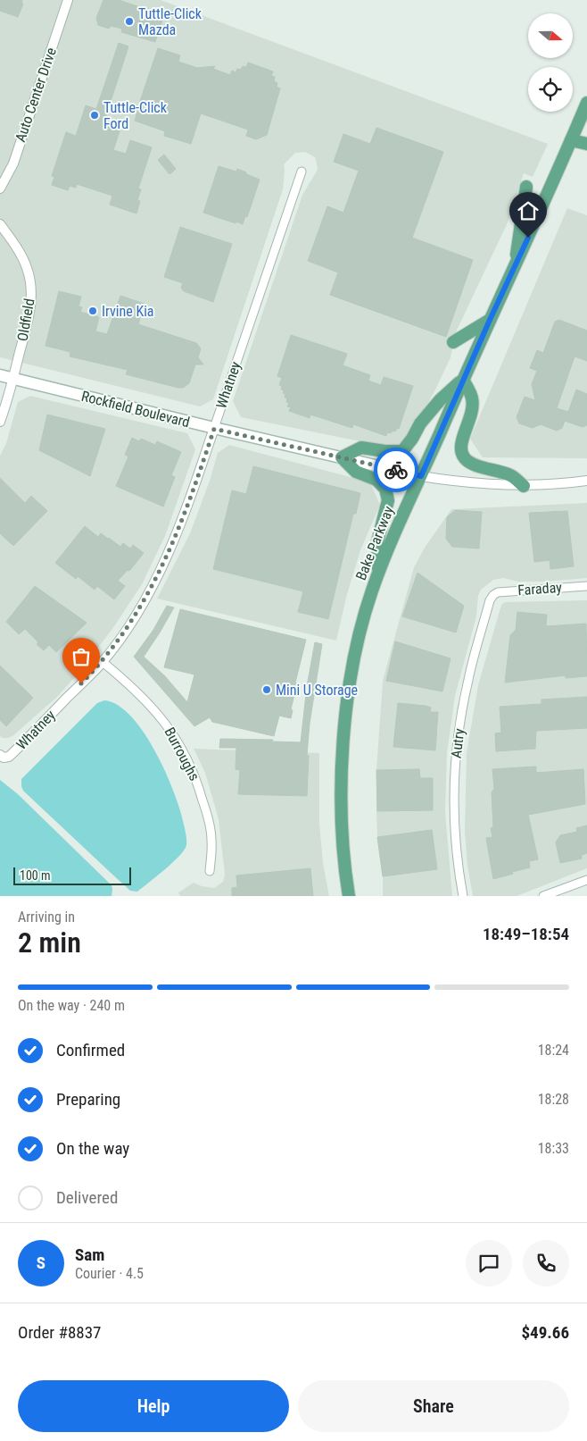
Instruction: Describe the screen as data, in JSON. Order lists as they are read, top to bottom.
{
  "streets": {
    "main road": ["Rockfield Boulevard", "Bake Parkway"],
    "street": [
      "Auto Center Drive",
      "Oldfield",
      "Whatney",
      "Faraday",
      "Autry",
      "Burroughs"
    ]
  },
  "crossings": [
    ["Oldfield", "Rockfield Boulevard"],
    ["Whatney", "Rockfield Boulevard"],
    ["Whatney", "Burroughs"],
    ["Rockfield Boulevard", "Bake Parkway"],
    ["Faraday", "Autry"]
  ],
  "places": [
    "Tuttle-Click Mazda",
    "Tuttle-Click Ford",
    "Irvine Kia",
    "Mini U Storage"
  ],
  "scale_bar": "100 m",
  "north": "right",
  "page": {
    "scale": "100 m",
    "heading": ["2 min", "Arriving in", "18:49–18:54"],
    "panel": [
      "Sam",
      "Courier · 4.5",
      "Order #8837",
      "$49.66"
    ],
    "bar": "On the way · 240 m",
    "list": [
      ["Confirmed", "18:24"],
      ["Preparing", "18:28"],
      ["On the way", "18:33"],
      "Delivered"
    ],
    "round": "S",
    "buttons": ["Help", "Share"]
  }
}
